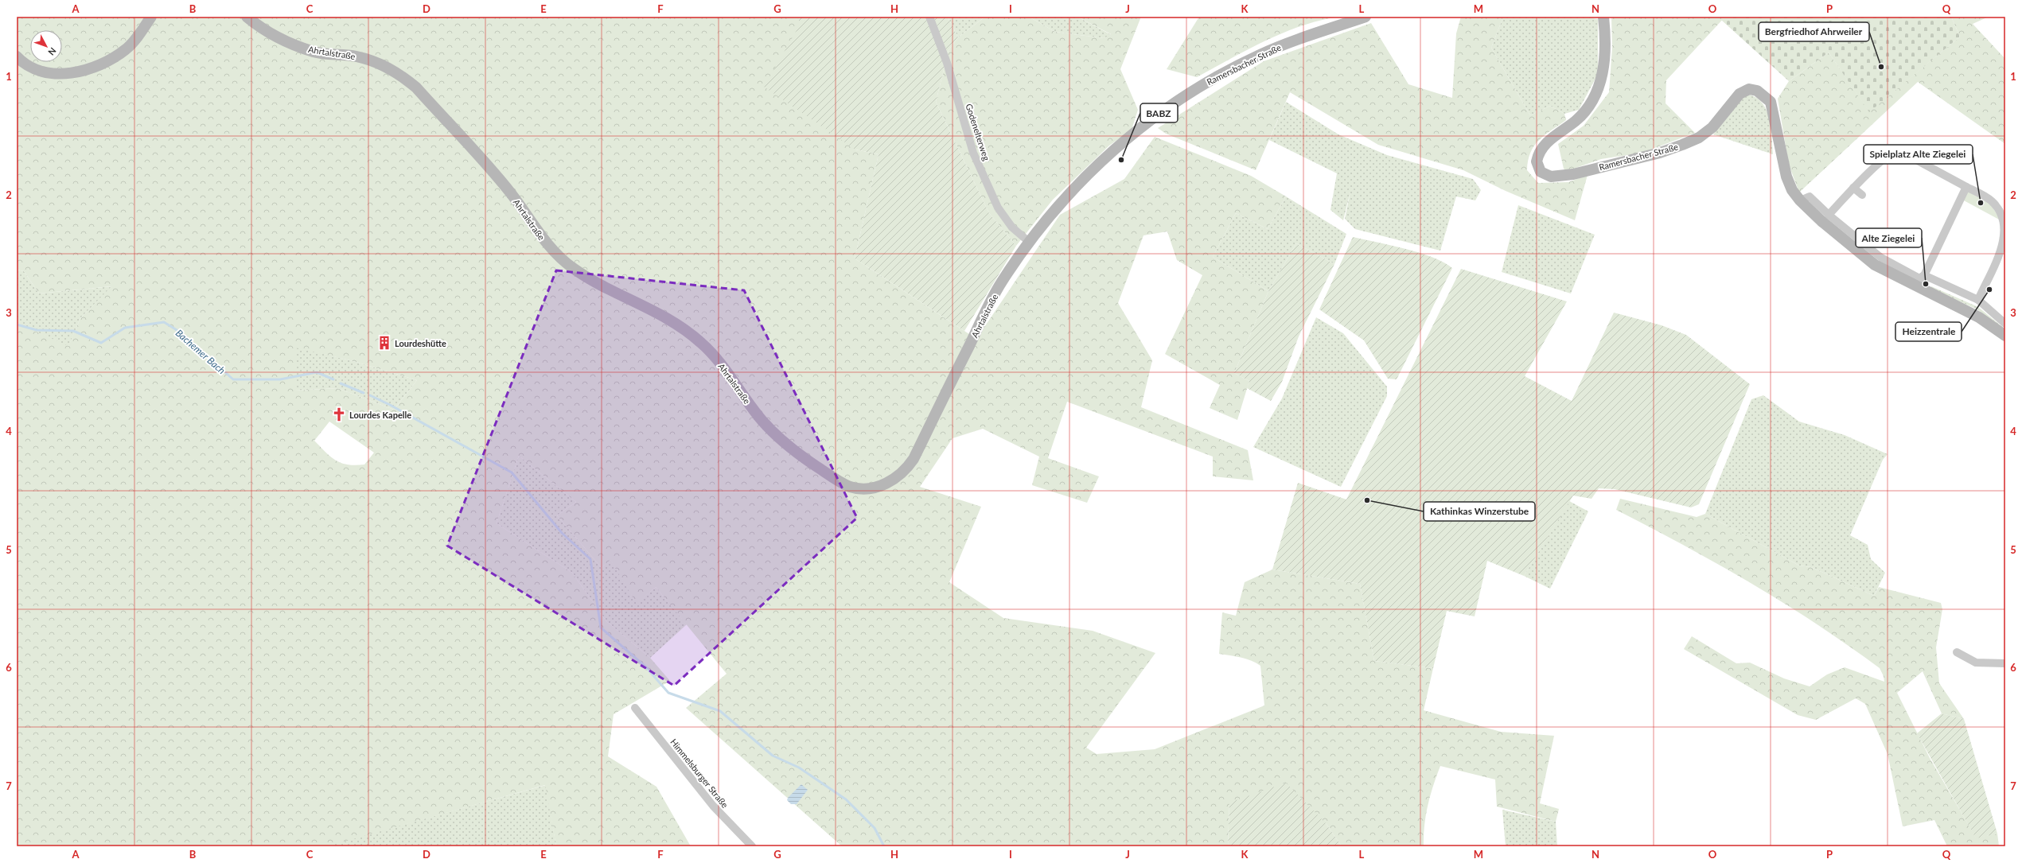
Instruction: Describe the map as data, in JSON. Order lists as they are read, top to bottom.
{
  "streets": {
    "main road": ["Ahrtalstraße", "Ramersbacher Straße"],
    "street": ["Godenelterweg", "Himmelsburger Straße"]
  },
  "crossings": [
    ["Ahrtalstraße", "Ramersbacher Straße"],
    ["Ahrtalstraße", "Godenelterweg"]
  ],
  "water": ["Bachemer Bach"],
  "places": {
    "other": [
      "Bergfriedhof Ahrweiler",
      "BABZ",
      "Spielplatz Alte Ziegelei",
      "Alte Ziegelei",
      "Heizzentrale",
      "Kathinkas Winzerstube"
    ],
    "building": ["Lourdeshütte"],
    "church": ["Lourdes Kapelle"]
  },
  "north": "bottom right",
  "grid": {
    "columns": [
      "A",
      "B",
      "C",
      "D",
      "E",
      "F",
      "G",
      "H",
      "I",
      "J",
      "K",
      "L",
      "M",
      "N",
      "O",
      "P",
      "Q"
    ],
    "rows": [
      "1",
      "2",
      "3",
      "4",
      "5",
      "6",
      "7"
    ]
  }
}
